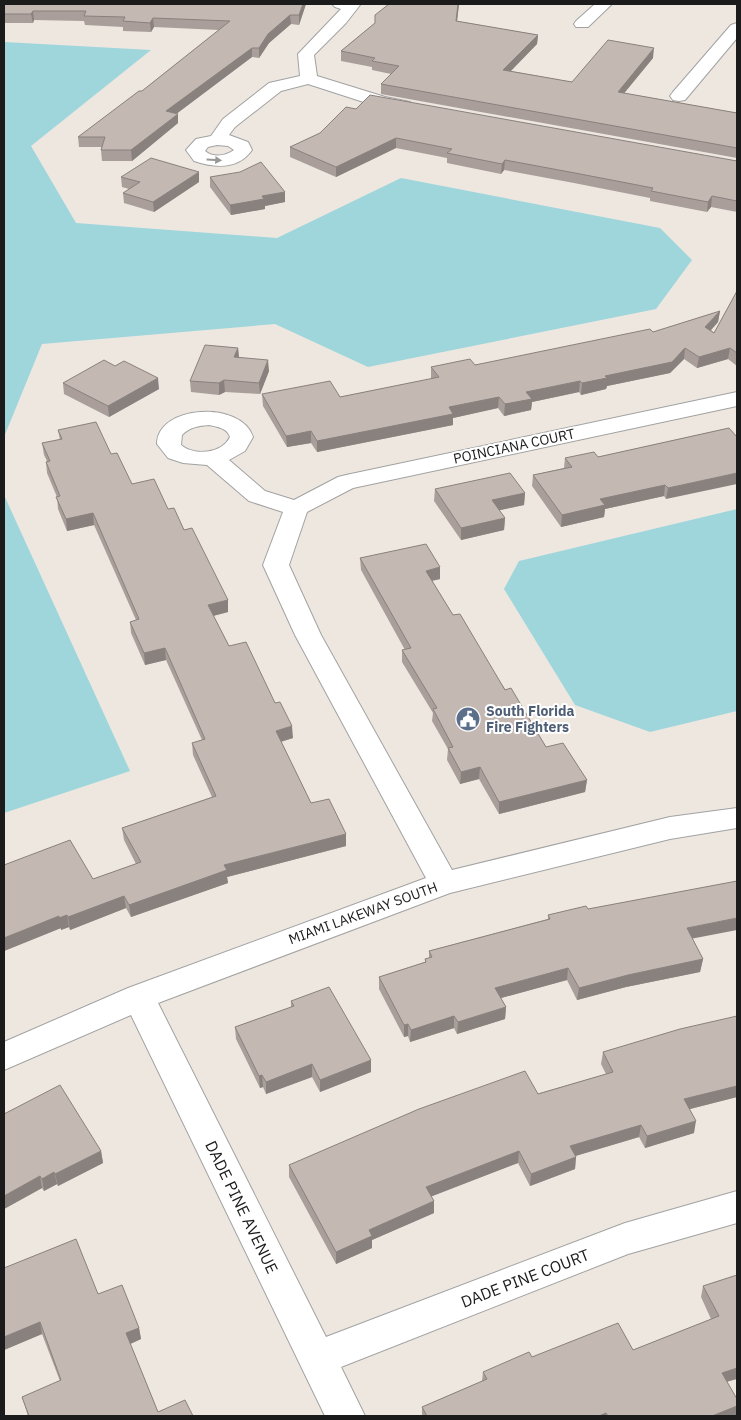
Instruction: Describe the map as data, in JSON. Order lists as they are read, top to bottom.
{
  "streets": {
    "street": [
      "POINCIANA COURT",
      "MIAMI LAKEWAY SOUTH",
      "DADE PINE AVENUE",
      "DADE PINE COURT"
    ]
  },
  "crossings": [
    ["MIAMI LAKEWAY SOUTH", "DADE PINE AVENUE"],
    ["DADE PINE AVENUE", "DADE PINE COURT"]
  ],
  "places": {
    "public building": ["South Florida Fire Fighters"]
  }
}
